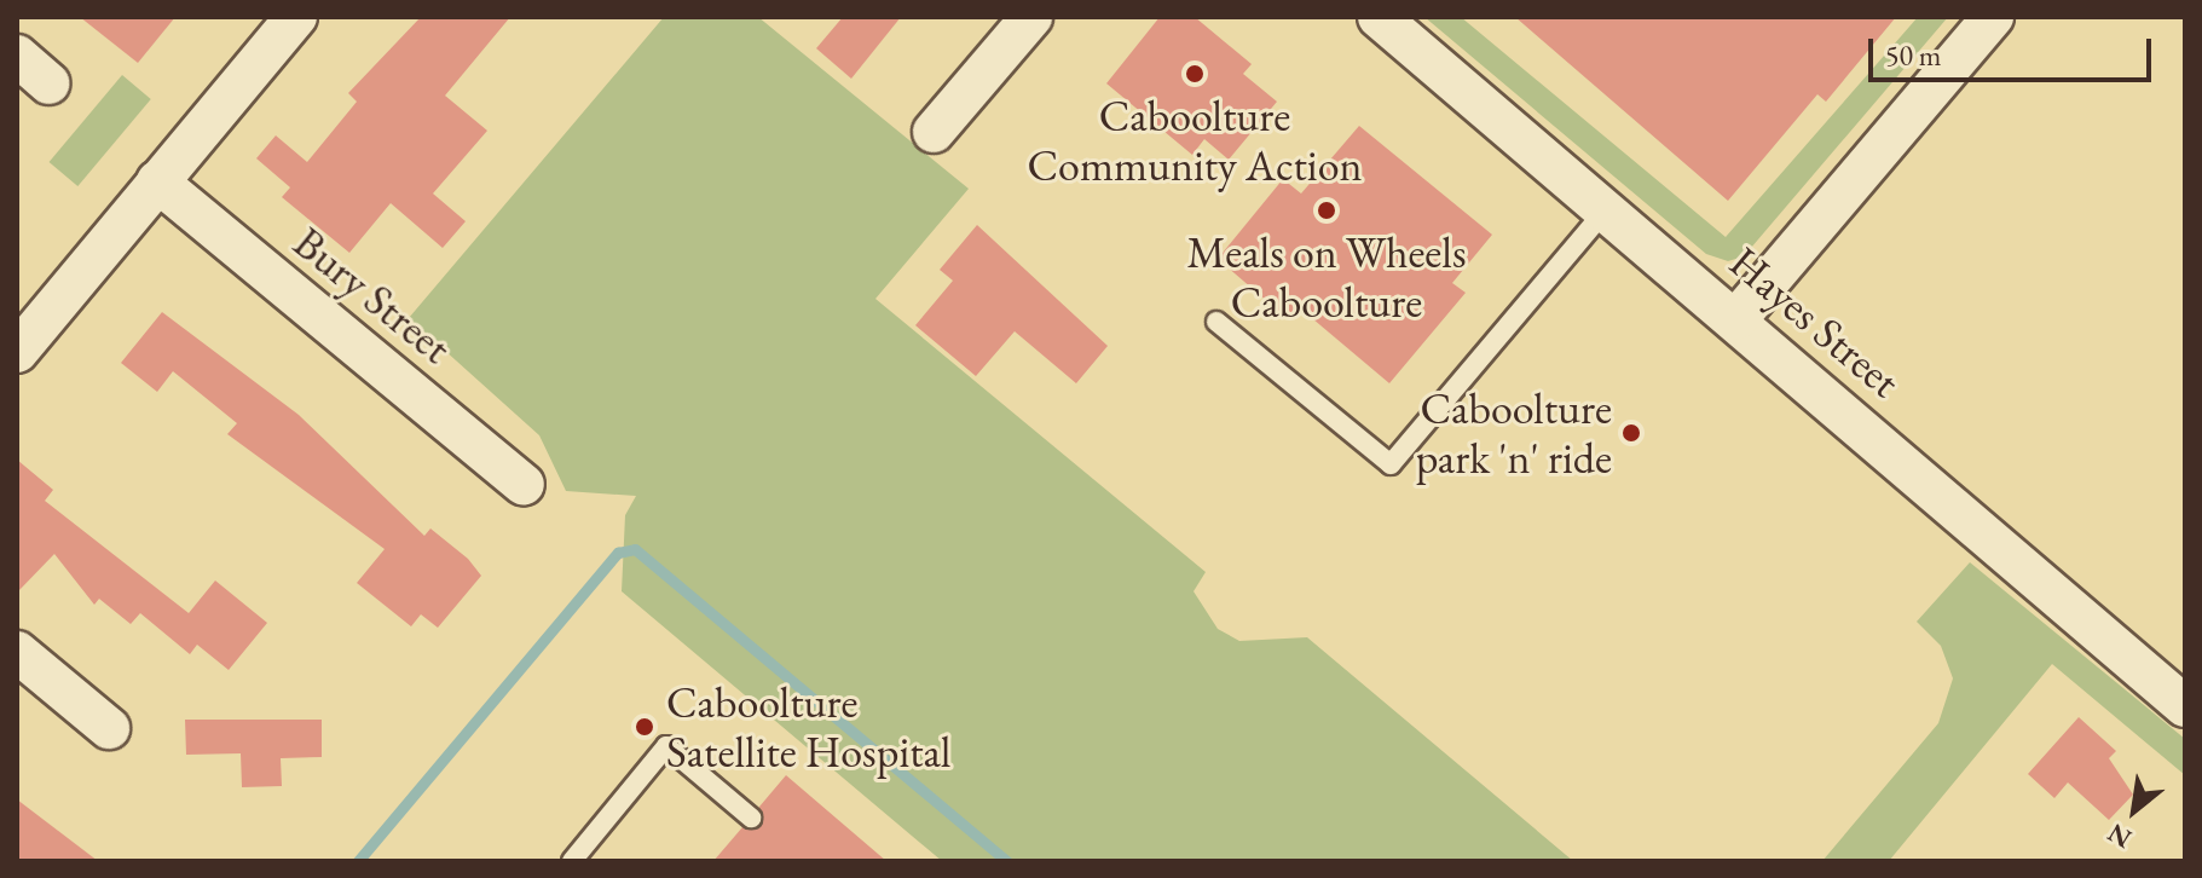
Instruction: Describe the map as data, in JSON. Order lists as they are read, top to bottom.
{
  "streets": {
    "street": ["Bury Street", "Hayes Street"]
  },
  "places": [
    "Caboolture Community Action",
    "Meals on Wheels Caboolture",
    "Caboolture park 'n' ride",
    "Caboolture Satellite Hospital"
  ],
  "scale_bar": "50 m",
  "north": "bottom left"
}
